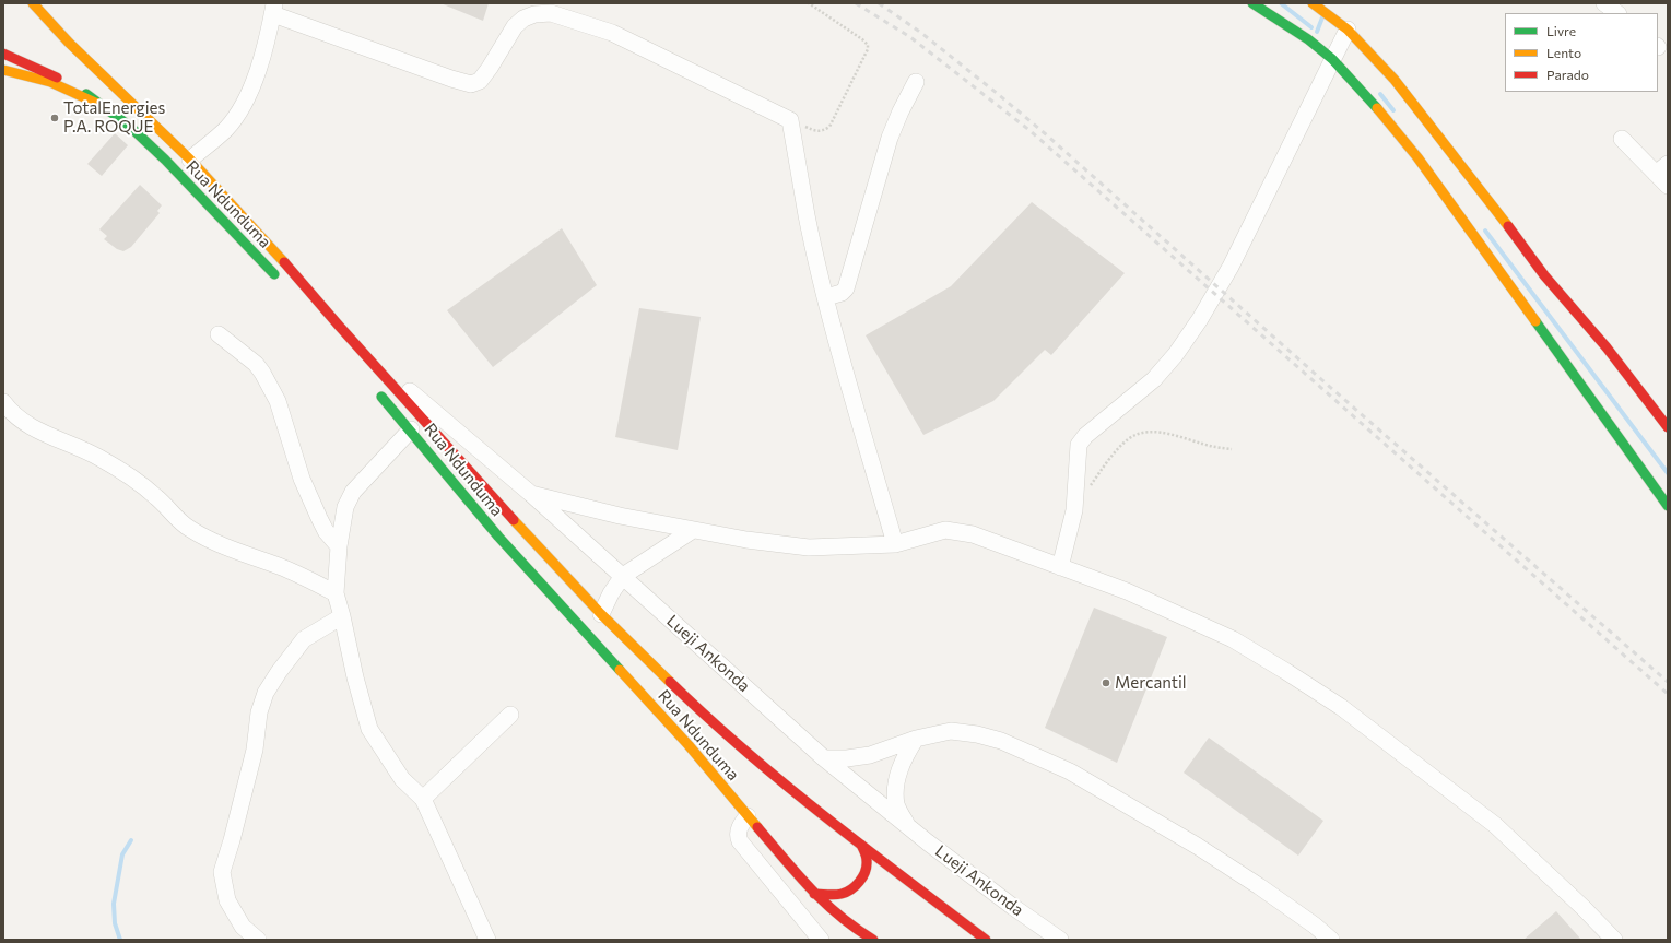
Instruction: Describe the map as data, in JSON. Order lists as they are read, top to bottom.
{
  "streets": {
    "main road": ["Rua Ndunduma"],
    "street": ["Lueji Ankonda"]
  },
  "crossings": [
    ["Rua Ndunduma", "Lueji Ankonda"]
  ],
  "places": ["TotalEnergies P.A. ROQUE", "Mercantil"],
  "legend": ["Livre", "Lento", "Parado"]
}
